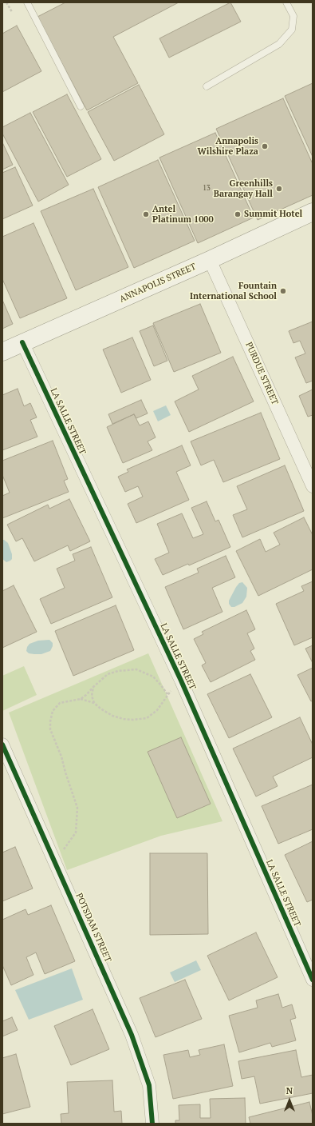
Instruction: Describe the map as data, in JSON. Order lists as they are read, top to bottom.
{
  "streets": {
    "street": [
      "ANNAPOLIS STREET",
      "PURDUE STREET",
      "LA SALLE STREET",
      "POTSDAM STREET"
    ]
  },
  "crossings": [
    ["ANNAPOLIS STREET", "PURDUE STREET"],
    ["ANNAPOLIS STREET", "LA SALLE STREET"]
  ],
  "places": [
    "Annapolis Wilshire Plaza",
    "Greenhills Barangay Hall",
    "Antel Platinum 1000",
    "Summit Hotel",
    "Fountain International School"
  ],
  "house_numbers": ["13"],
  "north": "top"
}
